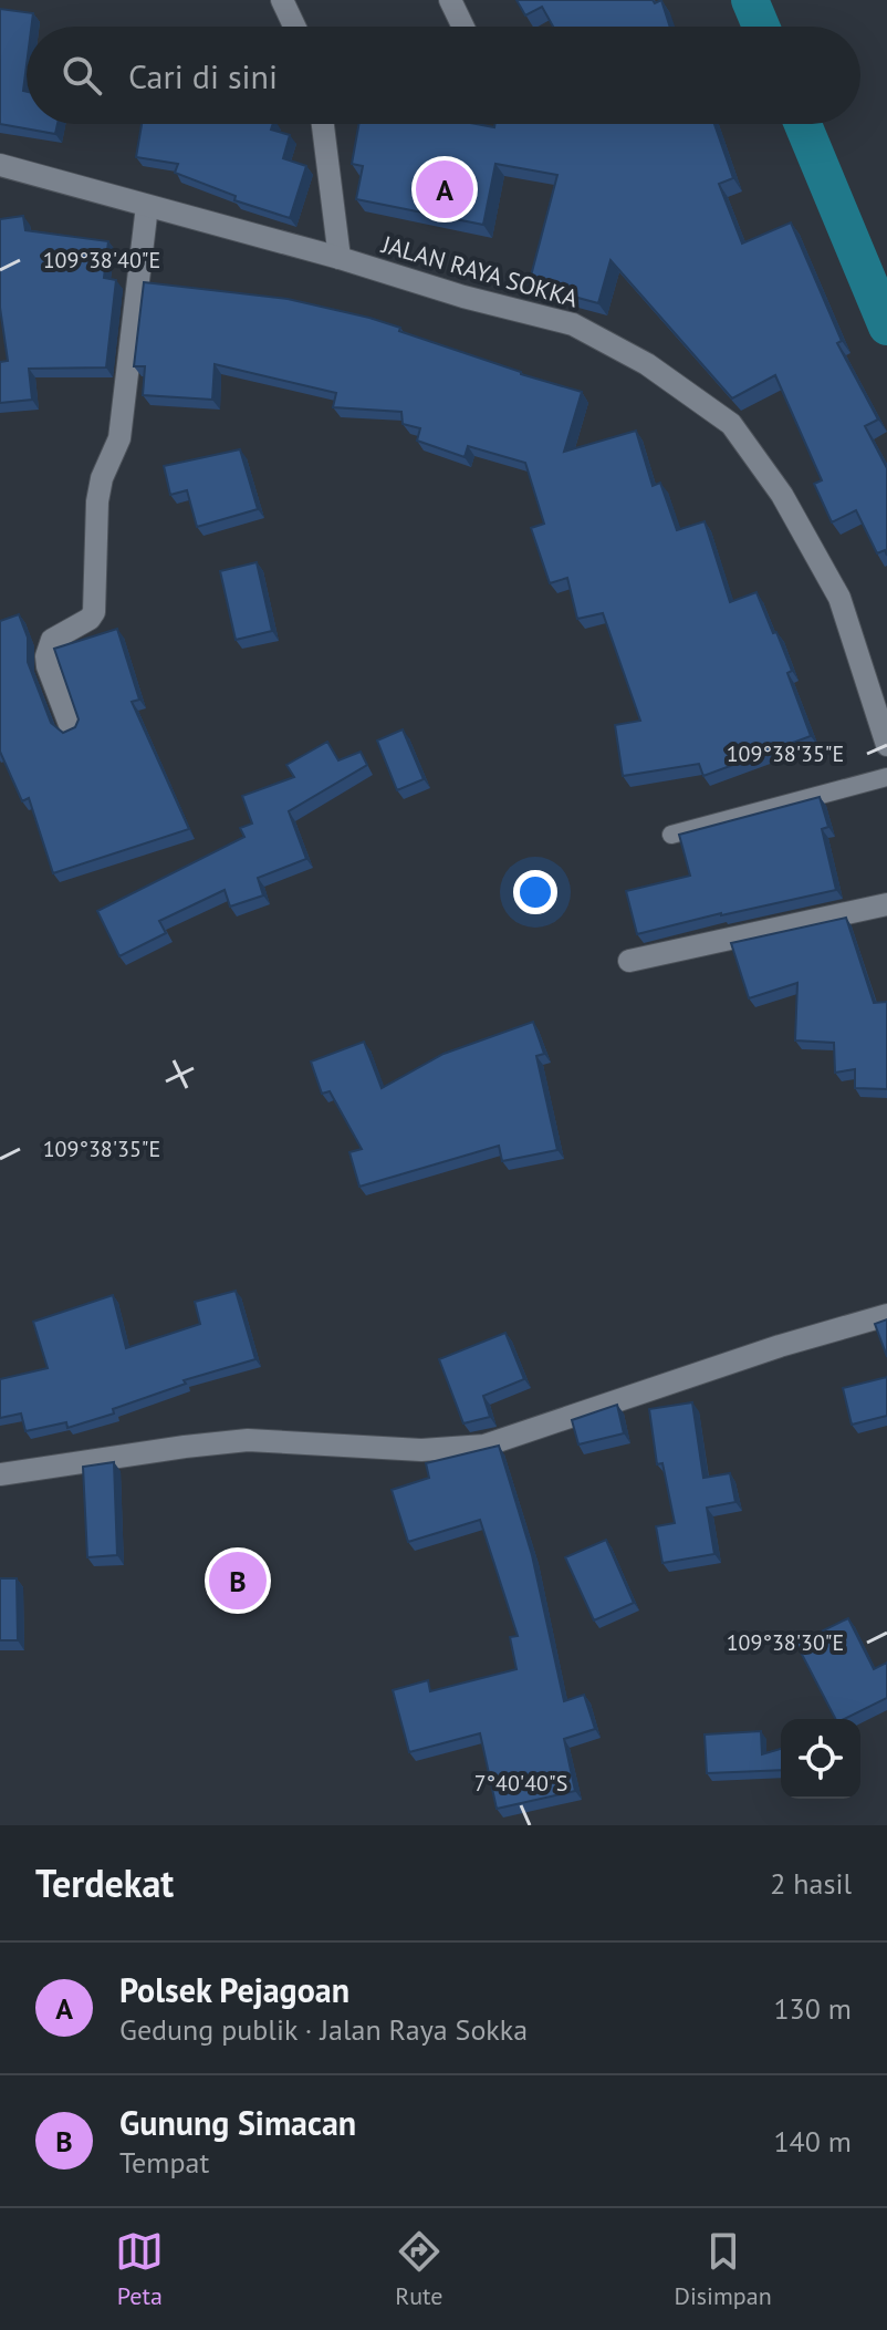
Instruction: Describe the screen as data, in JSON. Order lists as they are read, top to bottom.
{
  "streets": {
    "street": ["JALAN RAYA SOKKA"]
  },
  "page": {
    "search": "Cari di sini",
    "pins": ["A", "B"],
    "heading": ["Terdekat", "2 hasil"],
    "list": [
      {
        "mark": "A",
        "name": "Polsek Pejagoan",
        "note": "Gedung publik · Jalan Raya Sokka",
        "value": "130 m"
      },
      {
        "mark": "B",
        "name": "Gunung Simacan",
        "note": "Tempat",
        "value": "140 m"
      }
    ],
    "nav": ["Peta", "Rute", "Disimpan"]
  },
  "coordinates": [
    "109°38'40\"E",
    "109°38'35\"E",
    "109°38'30\"E",
    "7°40'40\"S"
  ]
}
